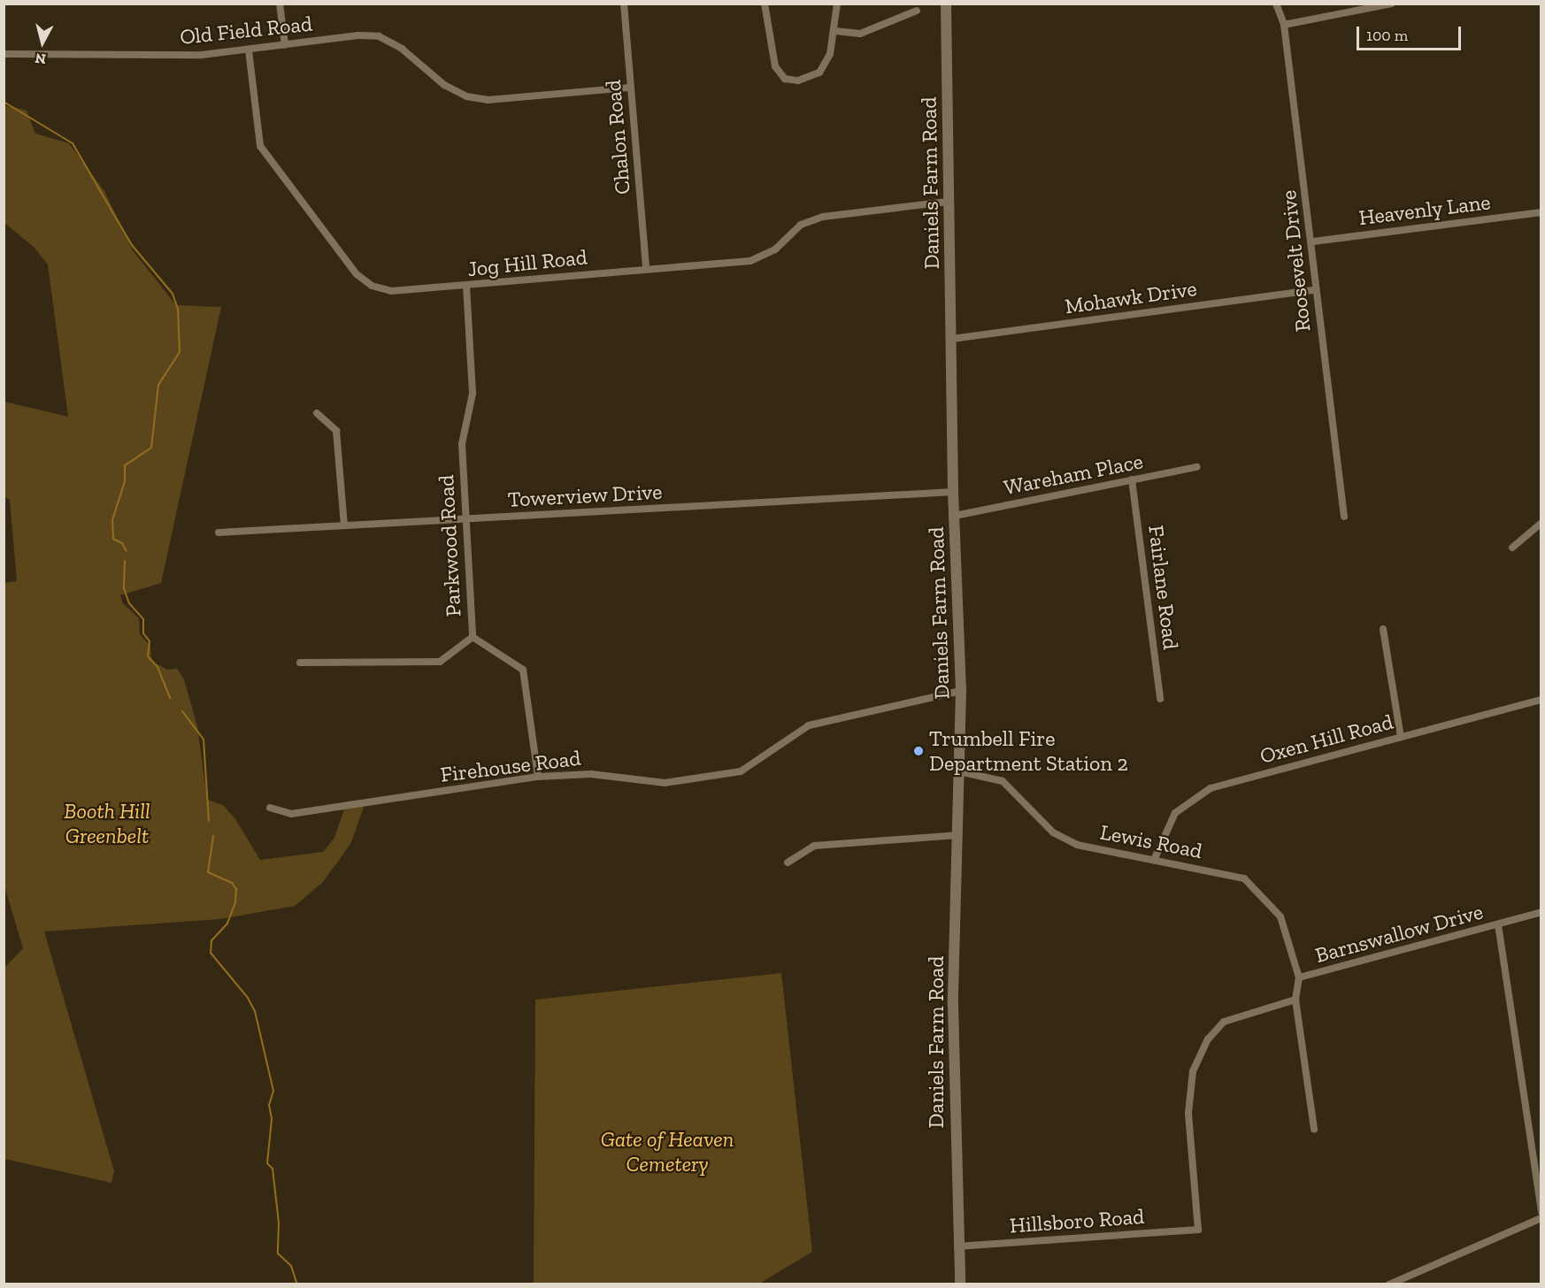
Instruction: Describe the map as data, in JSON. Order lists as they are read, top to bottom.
{
  "streets": {
    "main road": ["Daniels Farm Road"],
    "street": [
      "Old Field Road",
      "Chalon Road",
      "Heavenly Lane",
      "Roosevelt Drive",
      "Jog Hill Road",
      "Mohawk Drive",
      "Wareham Place",
      "Towerview Drive",
      "Parkwood Road",
      "Fairlane Road",
      "Oxen Hill Road",
      "Firehouse Road",
      "Lewis Road",
      "Barnswallow Drive",
      "Hillsboro Road"
    ]
  },
  "crossings": [
    ["Old Field Road", "Chalon Road"],
    ["Old Field Road", "Jog Hill Road"],
    ["Chalon Road", "Jog Hill Road"],
    ["Daniels Farm Road", "Jog Hill Road"],
    ["Daniels Farm Road", "Mohawk Drive"],
    ["Daniels Farm Road", "Wareham Place"],
    ["Daniels Farm Road", "Towerview Drive"],
    ["Daniels Farm Road", "Firehouse Road"],
    ["Daniels Farm Road", "Lewis Road"],
    ["Daniels Farm Road", "Hillsboro Road"],
    ["Heavenly Lane", "Roosevelt Drive"],
    ["Roosevelt Drive", "Mohawk Drive"],
    ["Jog Hill Road", "Parkwood Road"],
    ["Wareham Place", "Fairlane Road"],
    ["Towerview Drive", "Parkwood Road"],
    ["Parkwood Road", "Firehouse Road"],
    ["Oxen Hill Road", "Lewis Road"],
    ["Lewis Road", "Barnswallow Drive"],
    ["Barnswallow Drive", "Hillsboro Road"]
  ],
  "parks": ["Booth Hill Greenbelt", "Gate of Heaven Cemetery"],
  "places": ["Trumbell Fire Department Station 2"],
  "scale_bar": "100 m",
  "north": "bottom"
}
